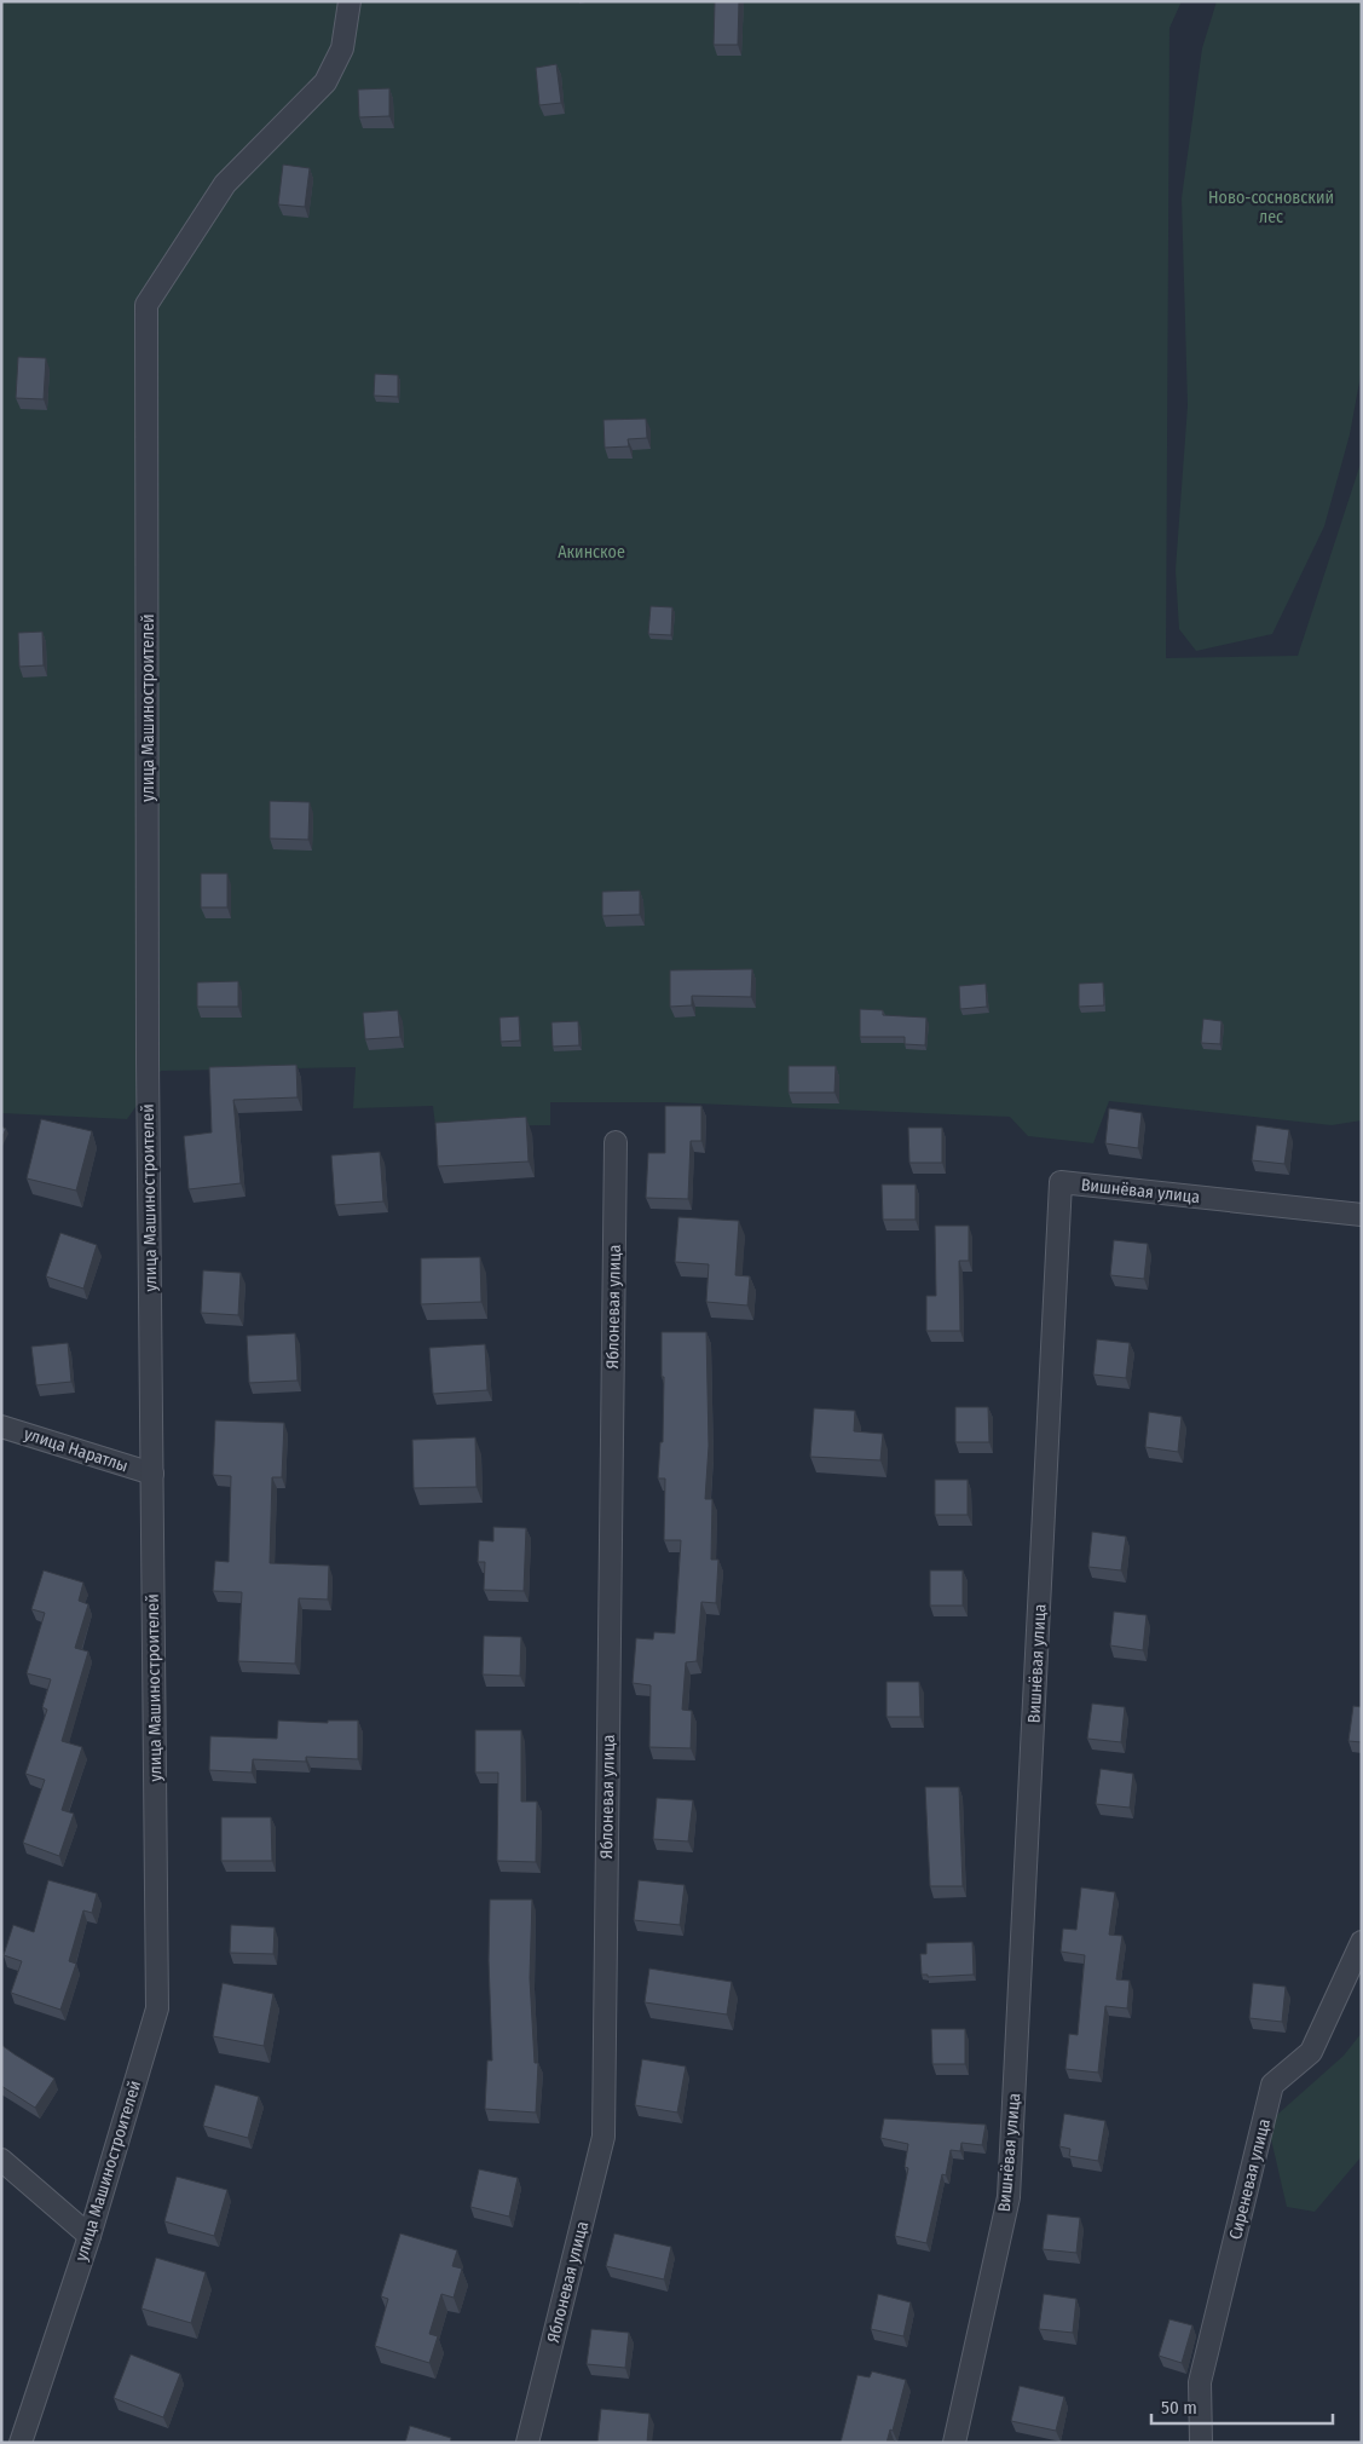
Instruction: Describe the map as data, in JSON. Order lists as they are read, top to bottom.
{
  "streets": {
    "street": [
      "улица Машиностроителей",
      "Вишнёвая улица",
      "Яблоневая улица",
      "улица Наратлы",
      "Сиреневая улица"
    ]
  },
  "crossings": [
    ["улица Машиностроителей", "улица Наратлы"]
  ],
  "parks": ["Ново-сосновский лес", "Акинское"],
  "scale_bar": "50 m"
}
